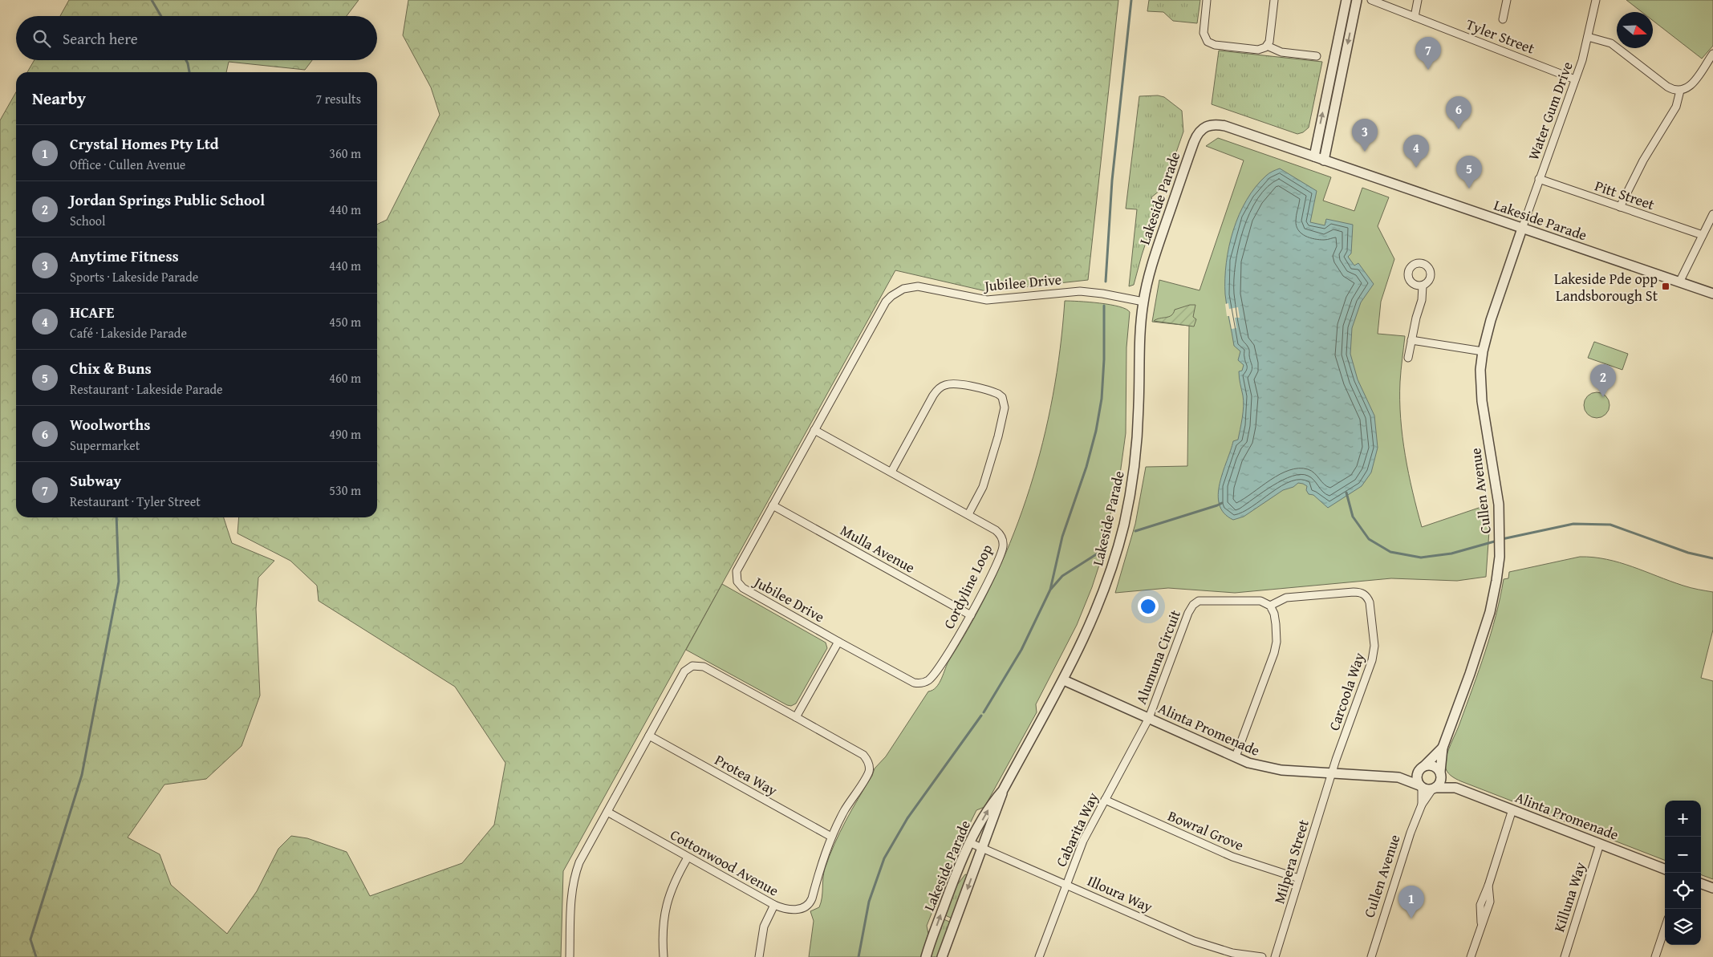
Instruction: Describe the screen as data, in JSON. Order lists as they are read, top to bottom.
{
  "streets": {
    "street": [
      "Tyler Street",
      "Water Gum Drive",
      "Pitt Street",
      "Lakeside Parade",
      "Jubilee Drive",
      "Cullen Avenue",
      "Mulla Avenue",
      "Cordyline Loop",
      "Alumuna Circuit",
      "Carcoola Way",
      "Alinta Promenade",
      "Protea Way",
      "Cabarita Way",
      "Bowral Grove",
      "Milpera Street",
      "Cottonwood Avenue",
      "Illoura Way",
      "Killuna Way"
    ]
  },
  "crossings": [
    ["Tyler Street", "Water Gum Drive"],
    ["Water Gum Drive", "Pitt Street"],
    ["Water Gum Drive", "Lakeside Parade"],
    ["Water Gum Drive", "Cullen Avenue"],
    ["Lakeside Parade", "Jubilee Drive"],
    ["Lakeside Parade", "Cullen Avenue"],
    ["Lakeside Parade", "Alinta Promenade"],
    ["Lakeside Parade", "Illoura Way"],
    ["Jubilee Drive", "Mulla Avenue"],
    ["Jubilee Drive", "Cordyline Loop"],
    ["Cullen Avenue", "Alinta Promenade"],
    ["Mulla Avenue", "Cordyline Loop"],
    ["Alumuna Circuit", "Carcoola Way"],
    ["Alumuna Circuit", "Alinta Promenade"],
    ["Alumuna Circuit", "Cabarita Way"],
    ["Carcoola Way", "Alinta Promenade"],
    ["Carcoola Way", "Milpera Street"],
    ["Alinta Promenade", "Cabarita Way"],
    ["Alinta Promenade", "Milpera Street"],
    ["Alinta Promenade", "Killuna Way"],
    ["Protea Way", "Cottonwood Avenue"],
    ["Cabarita Way", "Bowral Grove"],
    ["Cabarita Way", "Illoura Way"],
    ["Bowral Grove", "Milpera Street"]
  ],
  "places": {
    "transit": ["Lakeside Pde opp Landsborough St"]
  },
  "north": "right",
  "page": {
    "search": "Search here",
    "pins": [
      "7",
      "6",
      "3",
      "4",
      "5",
      "2",
      "1"
    ],
    "heading": ["Nearby", "7 results"],
    "list": [
      {
        "mark": "1",
        "name": "Crystal Homes Pty Ltd",
        "note": "Office · Cullen Avenue",
        "value": "360 m"
      },
      {
        "mark": "2",
        "name": "Jordan Springs Public School",
        "note": "School",
        "value": "440 m"
      },
      {
        "mark": "3",
        "name": "Anytime Fitness",
        "note": "Sports · Lakeside Parade",
        "value": "440 m"
      },
      {
        "mark": "4",
        "name": "HCAFE",
        "note": "Café · Lakeside Parade",
        "value": "450 m"
      },
      {
        "mark": "5",
        "name": "Chix & Buns",
        "note": "Restaurant · Lakeside Parade",
        "value": "460 m"
      },
      {
        "mark": "6",
        "name": "Woolworths",
        "note": "Supermarket",
        "value": "490 m"
      },
      {
        "mark": "7",
        "name": "Subway",
        "note": "Restaurant · Tyler Street",
        "value": "530 m"
      }
    ],
    "map_buttons": ["+", "−"]
  }
}
